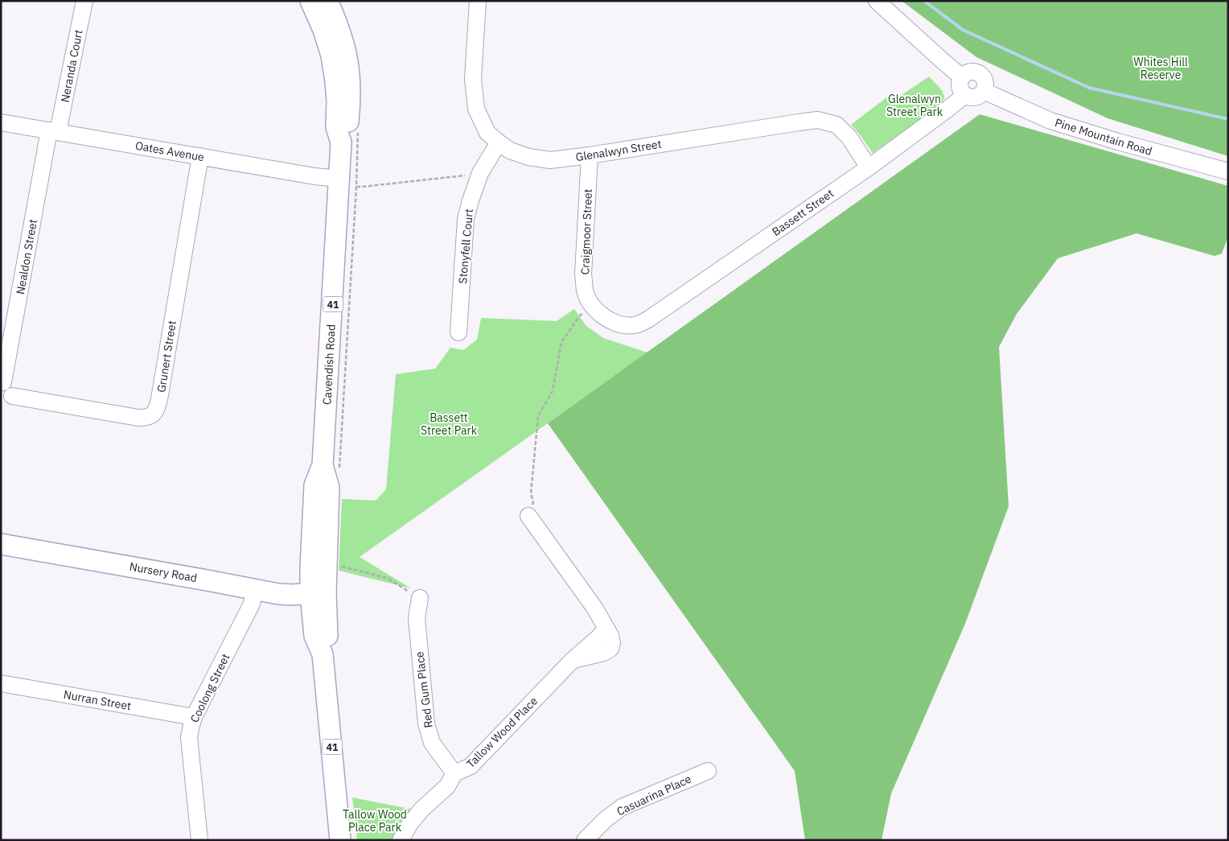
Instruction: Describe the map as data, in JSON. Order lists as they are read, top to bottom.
{
  "streets": {
    "main road": ["41", "Cavendish Road", "Nursery Road"],
    "street": [
      "Neranda Court",
      "Pine Mountain Road",
      "Glenalwyn Street",
      "Oates Avenue",
      "Bassett Street",
      "Craigmoor Street",
      "Stonyfell Court",
      "Nealdon Street",
      "Grunert Street",
      "Coolong Street",
      "Red Gum Place",
      "Nurran Street",
      "Tallow Wood Place",
      "Casuarina Place"
    ]
  },
  "crossings": [
    ["Neranda Court", "Oates Avenue"],
    ["Neranda Court", "Nealdon Street"],
    ["Pine Mountain Road", "Bassett Street"],
    ["Glenalwyn Street", "Bassett Street"],
    ["Glenalwyn Street", "Craigmoor Street"],
    ["Glenalwyn Street", "Stonyfell Court"],
    ["Oates Avenue", "Nealdon Street"],
    ["Oates Avenue", "Grunert Street"],
    ["Oates Avenue", "Cavendish Road"],
    ["Bassett Street", "Craigmoor Street"],
    ["Cavendish Road", "Nursery Road"],
    ["Nursery Road", "Coolong Street"],
    ["Coolong Street", "Nurran Street"],
    ["Red Gum Place", "Tallow Wood Place"]
  ],
  "parks": [
    "Whites Hill Reserve",
    "Glenalwyn Street Park",
    "Bassett Street Park",
    "Tallow Wood Place Park"
  ]
}
